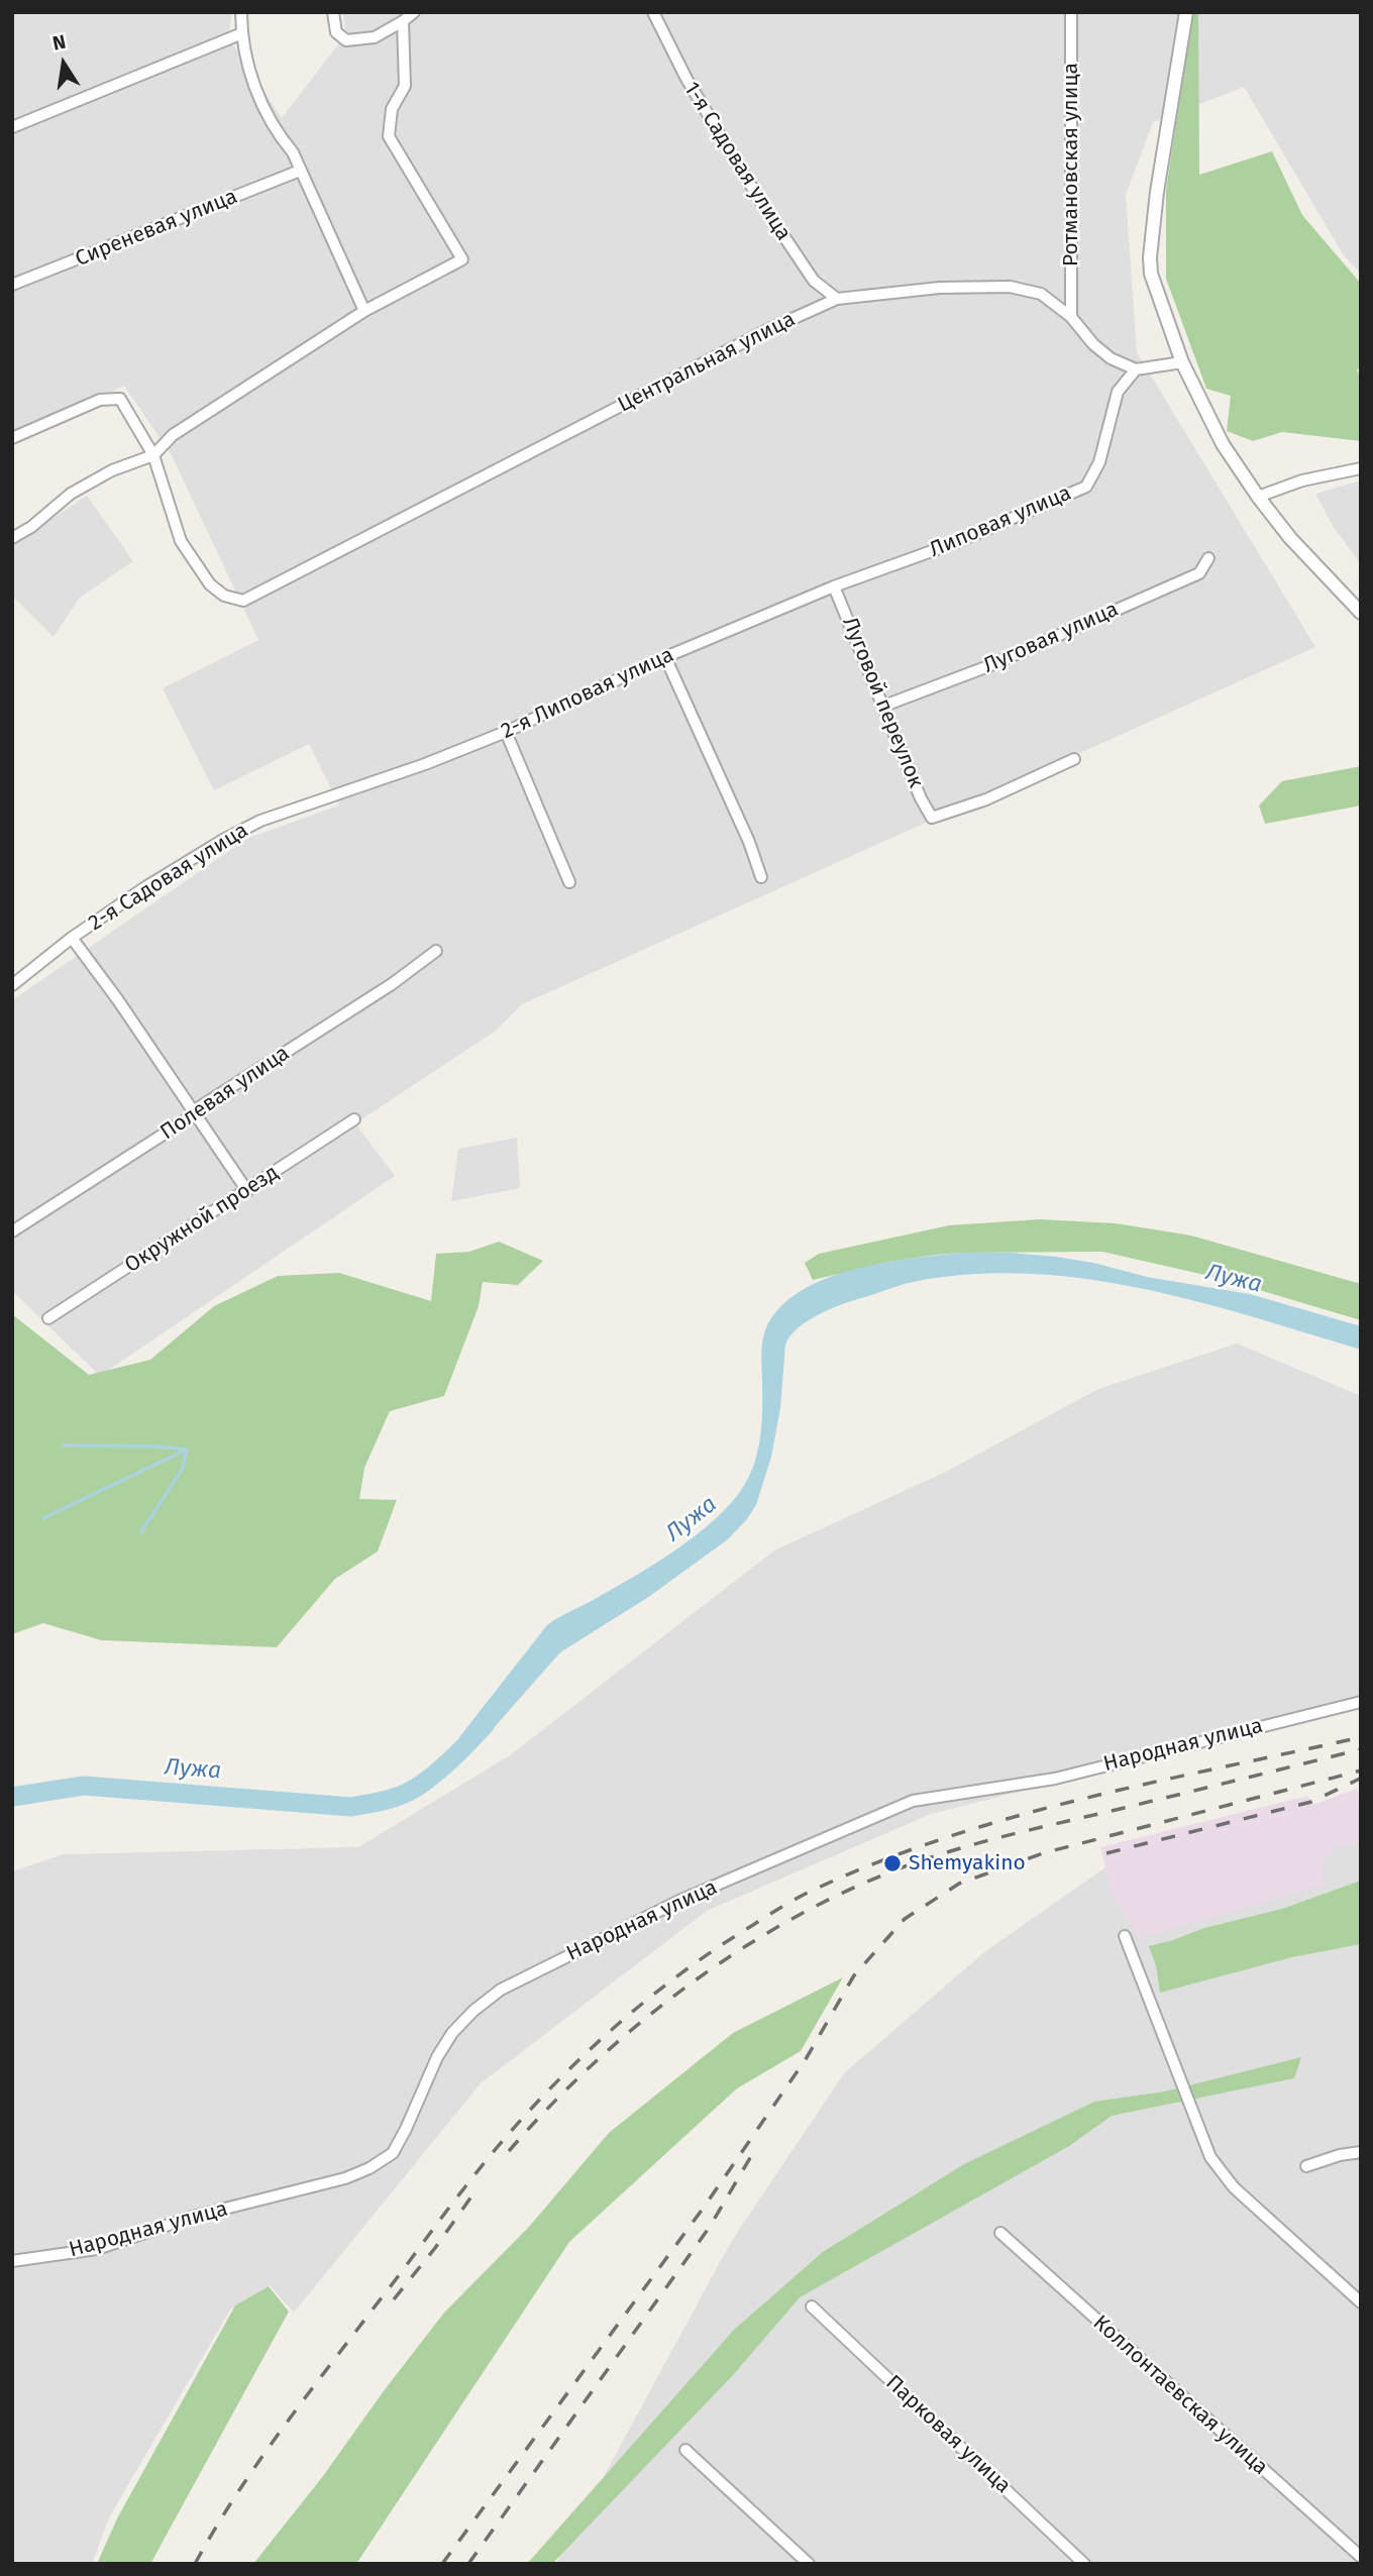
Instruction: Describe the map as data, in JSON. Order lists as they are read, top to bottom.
{
  "streets": {
    "street": [
      "1-я Садовая улица",
      "Ротмановская улица",
      "Сиреневая улица",
      "Центральная улица",
      "Липовая улица",
      "Луговая улица",
      "2-я Липовая улица",
      "Луговой переулок",
      "2-я Садовая улица",
      "Полевая улица",
      "Окружной проезд",
      "Народная улица",
      "Коллонтаевская улица",
      "Парковая улица"
    ]
  },
  "crossings": [
    ["1-я Садовая улица", "Центральная улица"],
    ["Ротмановская улица", "Центральная улица"],
    ["Центральная улица", "Липовая улица"],
    ["Липовая улица", "2-я Липовая улица"],
    ["Липовая улица", "Луговой переулок"],
    ["Луговая улица", "Луговой переулок"],
    ["2-я Липовая улица", "Луговой переулок"],
    ["2-я Липовая улица", "2-я Садовая улица"]
  ],
  "water": ["Лужа"],
  "places": ["Shemyakino"],
  "north": "top"
}
